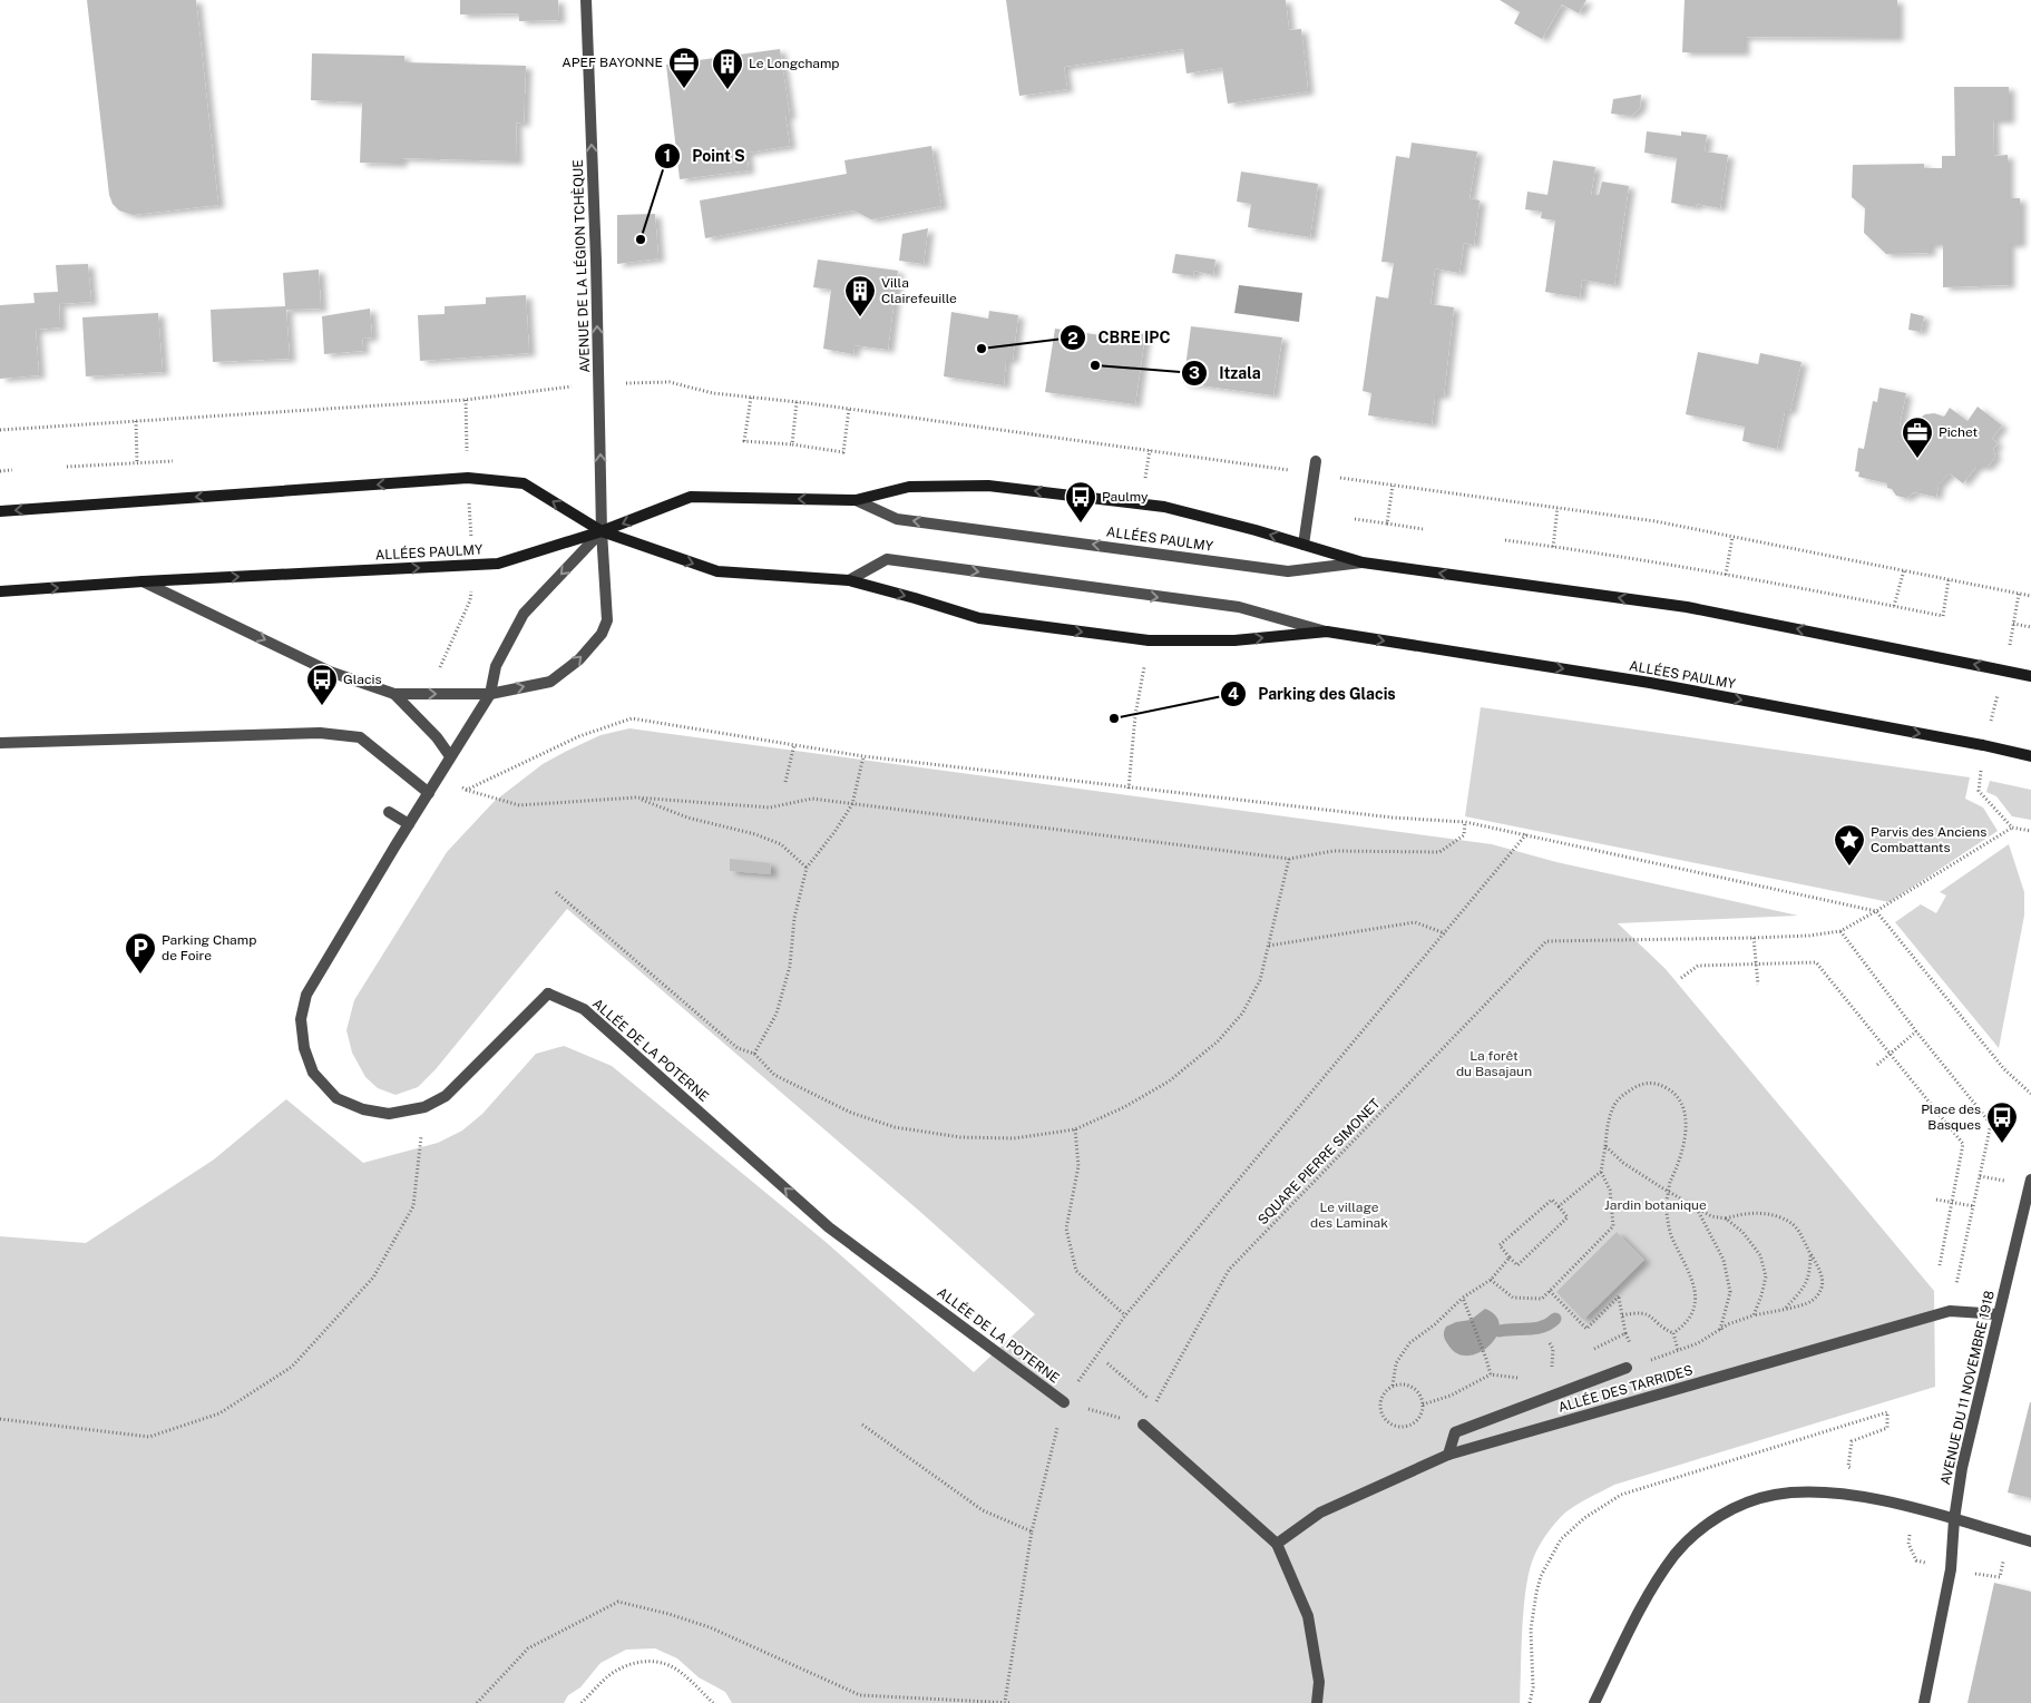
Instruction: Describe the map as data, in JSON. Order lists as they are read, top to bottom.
{
  "streets": {
    "main road": ["ALLÉES PAULMY"],
    "street": [
      "AVENUE DE LA LÉGION TCHÈQUE",
      "ALLÉE DE LA POTERNE",
      "AVENUE DU 11 NOVEMBRE 1918",
      "ALLÉE DES TARRIDES"
    ],
    "path": ["SQUARE PIERRE SIMONET"]
  },
  "crossings": [
    ["AVENUE DE LA LÉGION TCHÈQUE", "ALLÉES PAULMY"],
    ["AVENUE DE LA LÉGION TCHÈQUE", "ALLÉE DE LA POTERNE"],
    ["ALLÉES PAULMY", "ALLÉE DE LA POTERNE"],
    ["AVENUE DU 11 NOVEMBRE 1918", "ALLÉE DES TARRIDES"]
  ],
  "one_way": ["AVENUE DE LA LÉGION TCHÈQUE"],
  "parks": ["La forêt du Basajaun", "Jardin botanique", "Le village des Laminak"],
  "places": {
    "office": ["APEF BAYONNE", "Pichet"],
    "building": ["Le Longchamp", "Villa Clairefeuille"],
    "other": [
      "Point S",
      "CBRE IPC",
      "Itzala",
      "Parking des Glacis"
    ],
    "bus stop": ["Paulmy", "Glacis", "Place des Basques"],
    "place": ["Parvis des Anciens Combattants"],
    "parking": ["Parking Champ de Foire"]
  }
}
